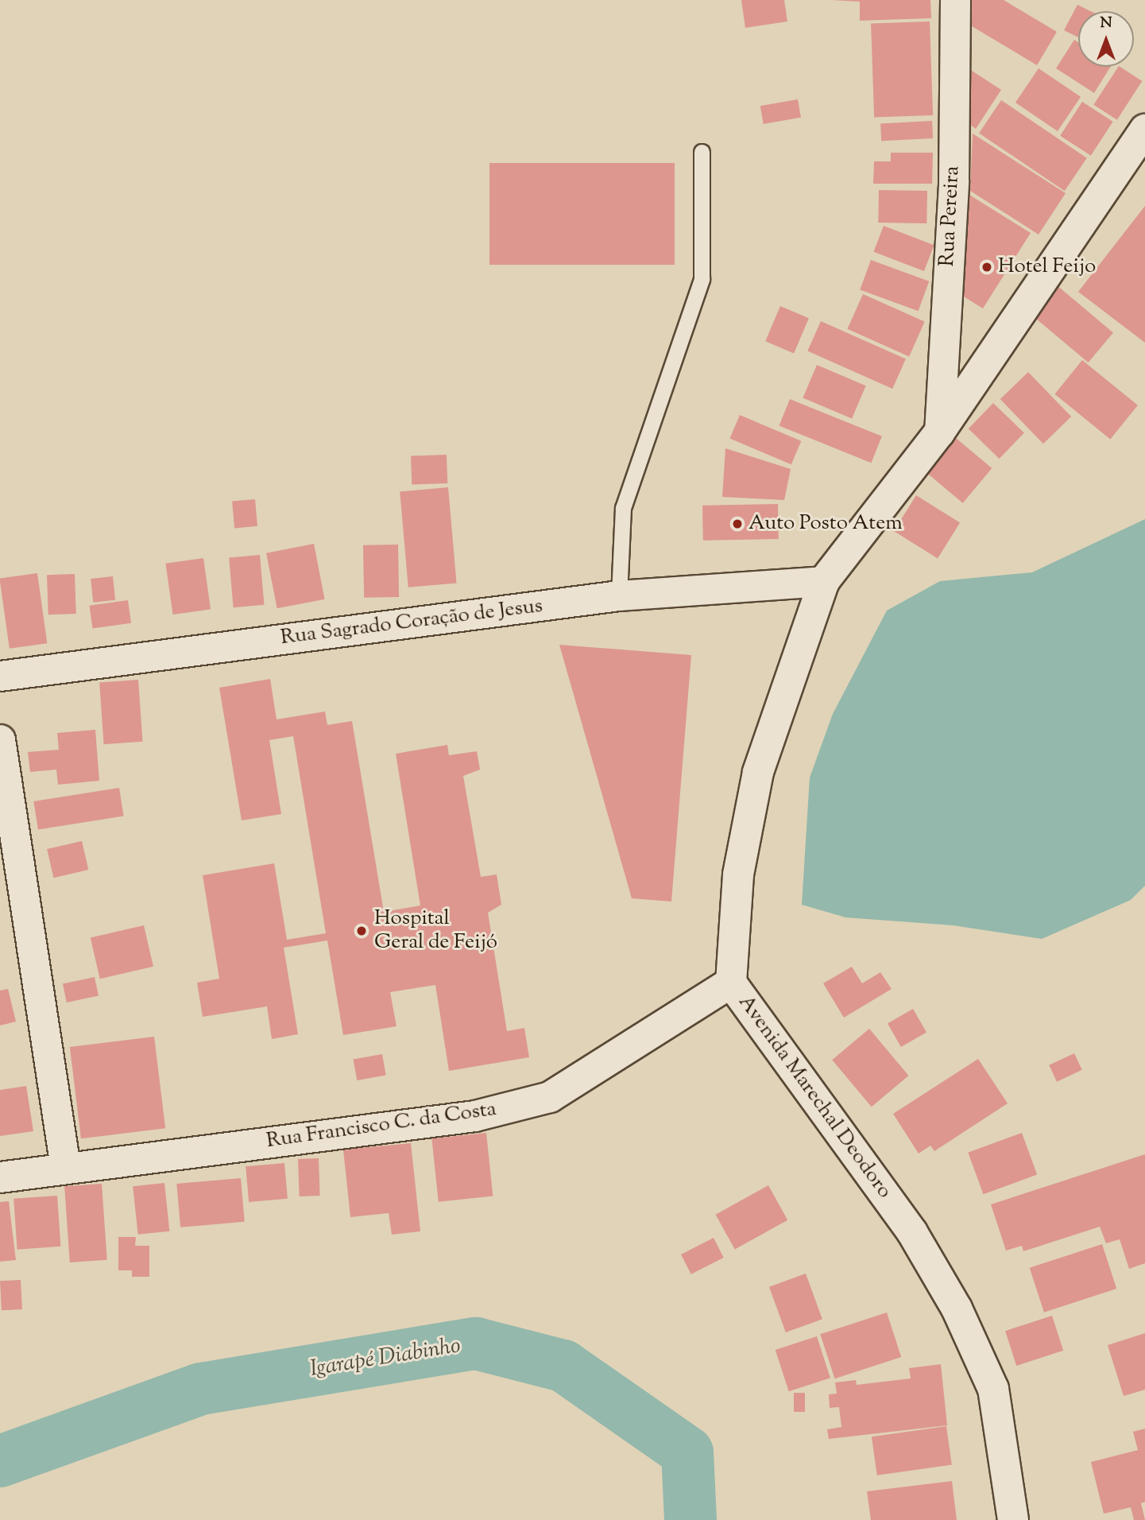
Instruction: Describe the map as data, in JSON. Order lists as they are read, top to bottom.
{
  "streets": {
    "main road": ["Avenida Marechal Deodoro", "Rua Francisco C. da Costa"],
    "street": ["Rua Pereira", "Rua Sagrado Coração de Jesus"]
  },
  "crossings": [
    ["Rua Pereira", "Avenida Marechal Deodoro"],
    ["Rua Sagrado Coração de Jesus", "Avenida Marechal Deodoro"],
    ["Avenida Marechal Deodoro", "Rua Francisco C. da Costa"]
  ],
  "water": ["Igarapé Diabinho"],
  "places": ["Hotel Feijo", "Auto Posto Atem", "Hospital Geral de Feijó"],
  "north": "top"
}
